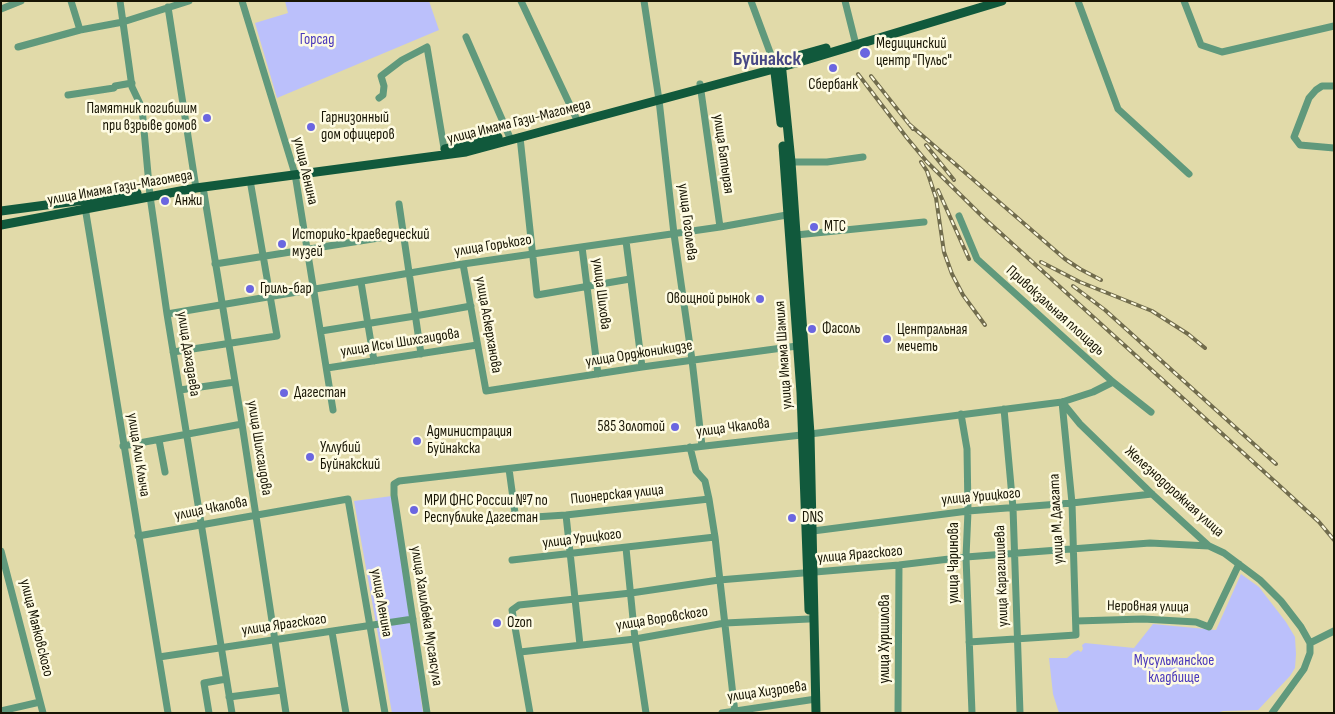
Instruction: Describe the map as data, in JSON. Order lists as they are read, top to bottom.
{
  "streets": {
    "main road": ["улица Имама Гази-Магомеда", "улица Имама Шамиля"],
    "street": [
      "улица Батырая",
      "улица Ленина",
      "улица Гоголева",
      "улица Горького",
      "улица Шихова",
      "Привокзальная площадь",
      "улица Аскерханова",
      "улица Исы Шихсаидова",
      "улица Дахадаева",
      "улица Орджоникидзе",
      "улица Чкалова",
      "улица Шихсаидова",
      "улица Али Клыча",
      "Железнодорожная улица",
      "Пионерская улица",
      "улица Урицкого",
      "улица М. Далгата",
      "улица Ярагского",
      "улица Чаринова",
      "улица Карагишиева",
      "Неровная улица",
      "улица Халилбека Мусаясула",
      "улица Воровского",
      "улица Маяковского",
      "улица Хуршилова",
      "улица Хизроева"
    ]
  },
  "crossings": [
    ["улица Имама Гази-Магомеда", "улица Ленина"],
    ["улица Имама Гази-Магомеда", "улица Дахадаева"],
    ["улица Имама Гази-Магомеда", "улица Шихсаидова"],
    ["улица Имама Гази-Магомеда", "улица Али Клыча"],
    ["улица Батырая", "улица Горького"],
    ["улица Ленина", "улица Горького"],
    ["улица Ленина", "улица Исы Шихсаидова"],
    ["улица Ленина", "улица Чкалова"],
    ["улица Ленина", "улица Ярагского"],
    ["улица Гоголева", "улица Горького"],
    ["улица Гоголева", "улица Орджоникидзе"],
    ["улица Гоголева", "улица Чкалова"],
    ["улица Горького", "улица Шихова"],
    ["улица Горького", "улица Аскерханова"],
    ["улица Горького", "улица Дахадаева"],
    ["улица Горького", "улица Имама Шамиля"],
    ["улица Горького", "улица Шихсаидова"],
    ["улица Шихова", "улица Орджоникидзе"],
    ["Привокзальная площадь", "улица Чкалова"],
    ["улица Аскерханова", "улица Исы Шихсаидова"],
    ["улица Аскерханова", "улица Орджоникидзе"],
    ["улица Дахадаева", "улица Чкалова"],
    ["улица Дахадаева", "улица Ярагского"],
    ["улица Орджоникидзе", "улица Имама Шамиля"],
    ["улица Имама Шамиля", "улица Чкалова"],
    ["улица Имама Шамиля", "улица Урицкого"],
    ["улица Имама Шамиля", "улица Ярагского"],
    ["улица Имама Шамиля", "улица Воровского"],
    ["улица Имама Шамиля", "улица Хизроева"],
    ["улица Чкалова", "улица Шихсаидова"],
    ["улица Чкалова", "улица Али Клыча"],
    ["улица Чкалова", "Железнодорожная улица"],
    ["улица Чкалова", "Пионерская улица"],
    ["улица Чкалова", "улица М. Далгата"],
    ["улица Чкалова", "улица Чаринова"],
    ["улица Чкалова", "улица Карагишиева"],
    ["улица Чкалова", "улица Халилбека Мусаясула"],
    ["улица Шихсаидова", "улица Ярагского"],
    ["улица Али Клыча", "улица Ярагского"],
    ["Железнодорожная улица", "улица Урицкого"],
    ["Железнодорожная улица", "улица М. Далгата"],
    ["Железнодорожная улица", "улица Ярагского"],
    ["Железнодорожная улица", "Неровная улица"],
    ["улица Урицкого", "улица М. Далгата"],
    ["улица Урицкого", "улица Чаринова"],
    ["улица Урицкого", "улица Карагишиева"],
    ["улица М. Далгата", "улица Ярагского"],
    ["улица М. Далгата", "улица Карагишиева"],
    ["улица М. Далгата", "Неровная улица"],
    ["улица Ярагского", "улица Чаринова"],
    ["улица Ярагского", "улица Карагишиева"],
    ["улица Ярагского", "улица Халилбека Мусаясула"],
    ["улица Ярагского", "улица Воровского"],
    ["улица Ярагского", "улица Хуршилова"]
  ],
  "districts": ["Буйнакск"],
  "parks": ["Горсад", "Мусульманское кладбище"],
  "places": [
    "Медицинский центр \"Пульс\"",
    "Сбербанк",
    "Памятник погибшим при взрыве домов",
    "Гарнизонный дом офицеров",
    "Анжи",
    "МТС",
    "Историко-краеведческий музей",
    "Гриль-бар",
    "Овощной рынок",
    "Фасоль",
    "Центральная мечеть",
    "Дагестан",
    "585 Золотой",
    "Администрация Буйнакска",
    "Уллубий Буйнакский",
    "МРИ ФНС России №7 по Республике Дагестан",
    "DNS",
    "Ozon"
  ]
}
